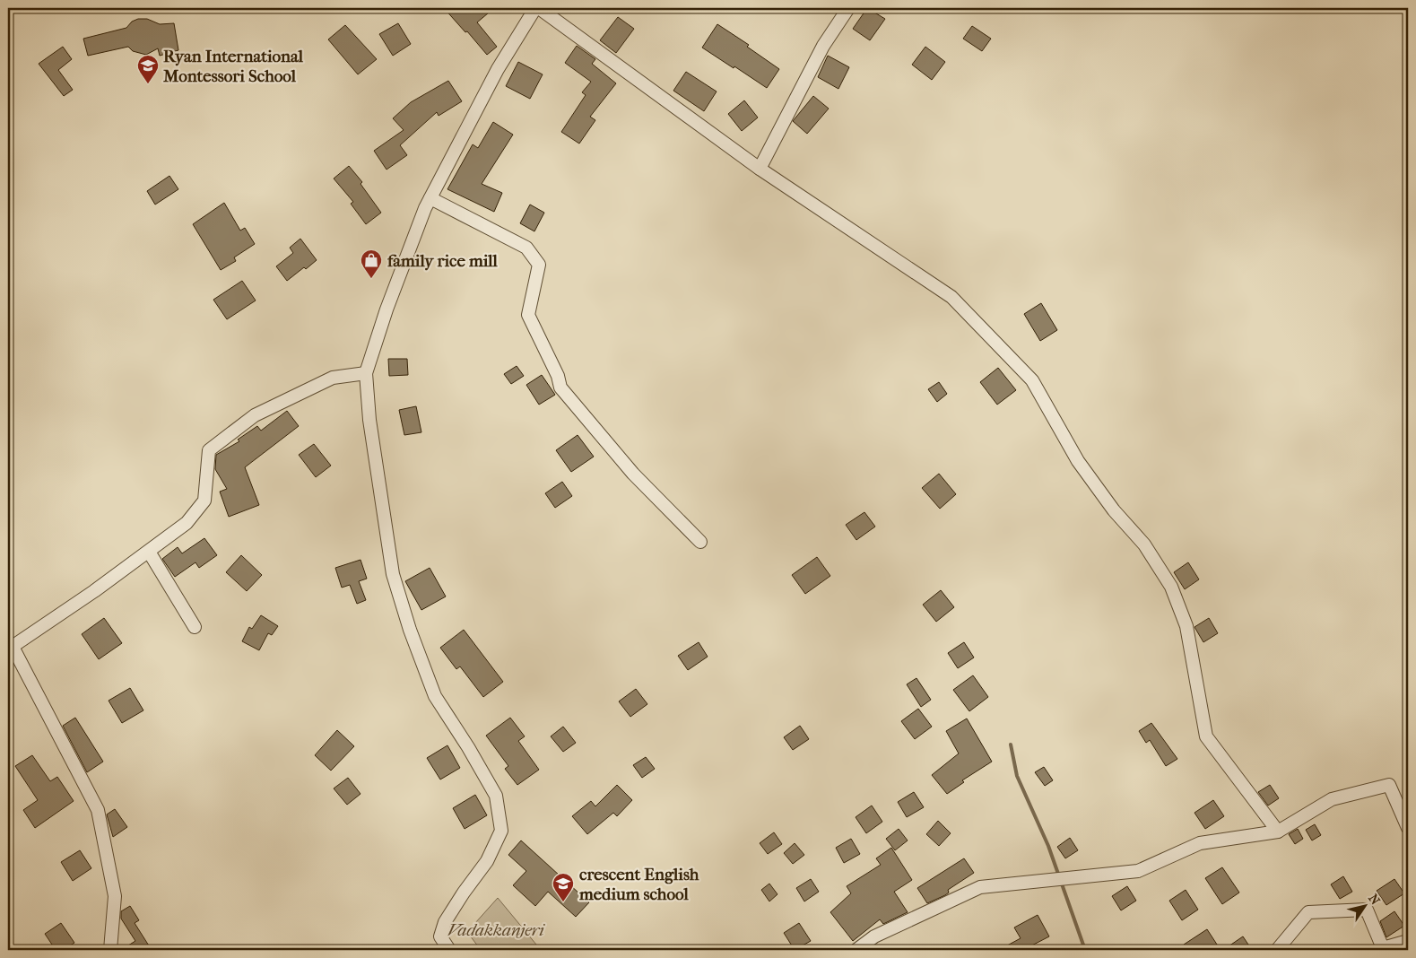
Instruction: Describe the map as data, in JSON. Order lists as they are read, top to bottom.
{
  "parks": ["Vadakkanjeri"],
  "places": {
    "school or university": ["Ryan International Montessori School", "crescent English medium school"],
    "shop": ["family rice mill"]
  },
  "north": "top right"
}
